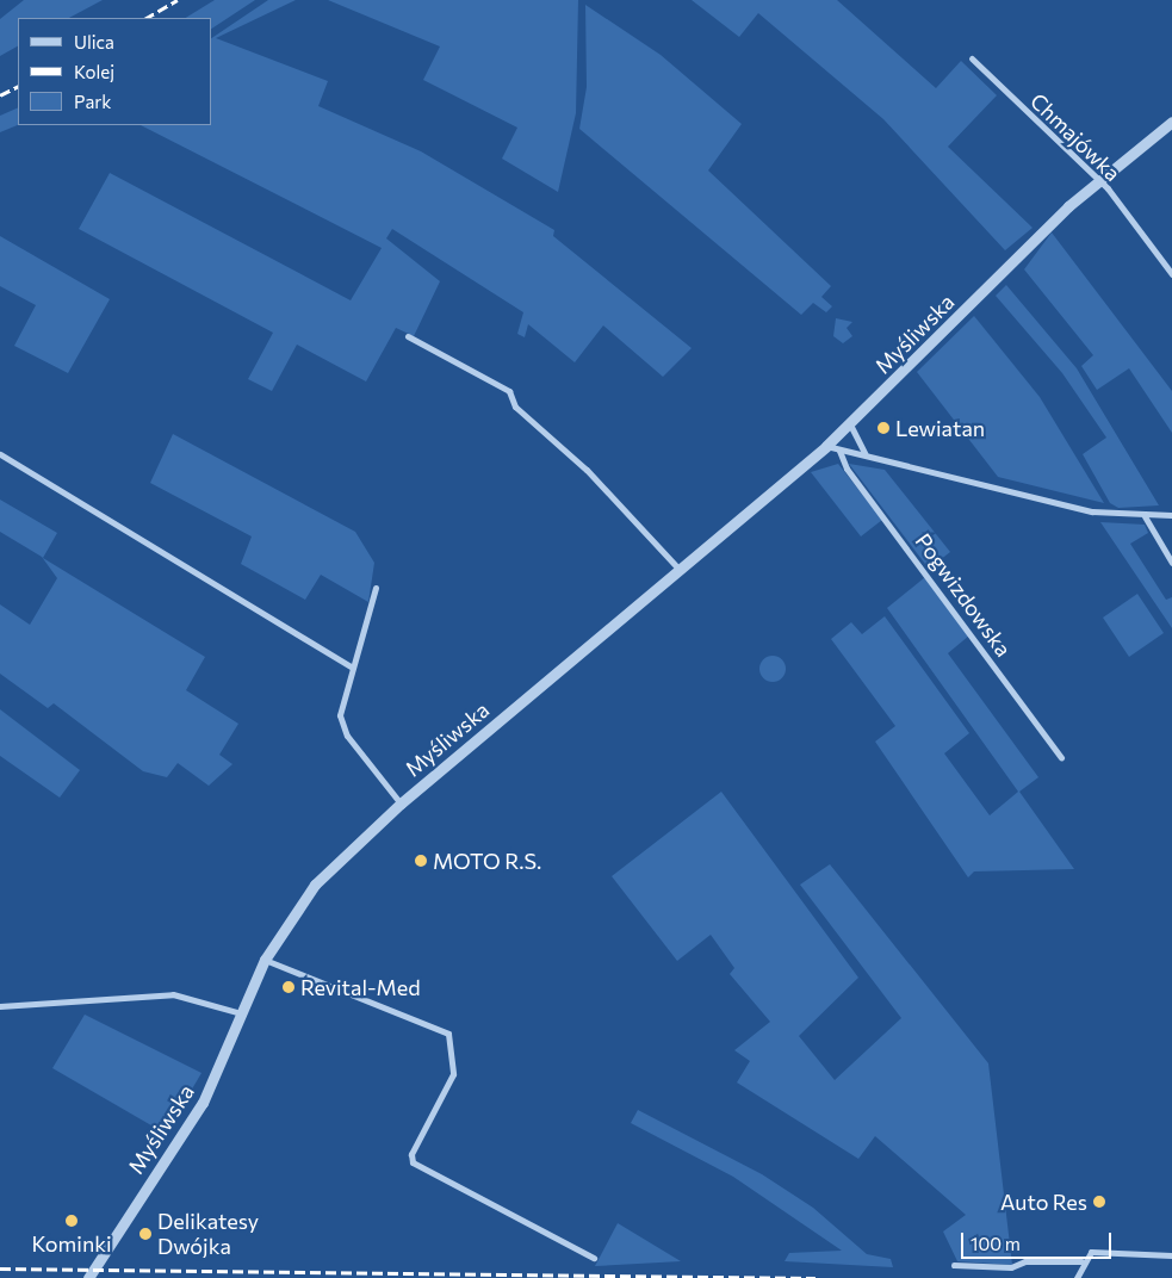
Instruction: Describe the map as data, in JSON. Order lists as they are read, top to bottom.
{
  "streets": {
    "street": ["Chmajówka", "Myśliwska", "Pogwizdowska"]
  },
  "crossings": [
    ["Chmajówka", "Myśliwska"]
  ],
  "places": [
    "Lewiatan",
    "MOTO R.S.",
    "Revital-Med",
    "Auto Res",
    "Kominki",
    "Delikatesy Dwójka"
  ],
  "legend": ["Ulica", "Kolej", "Park"],
  "scale_bar": "100 m"
}
